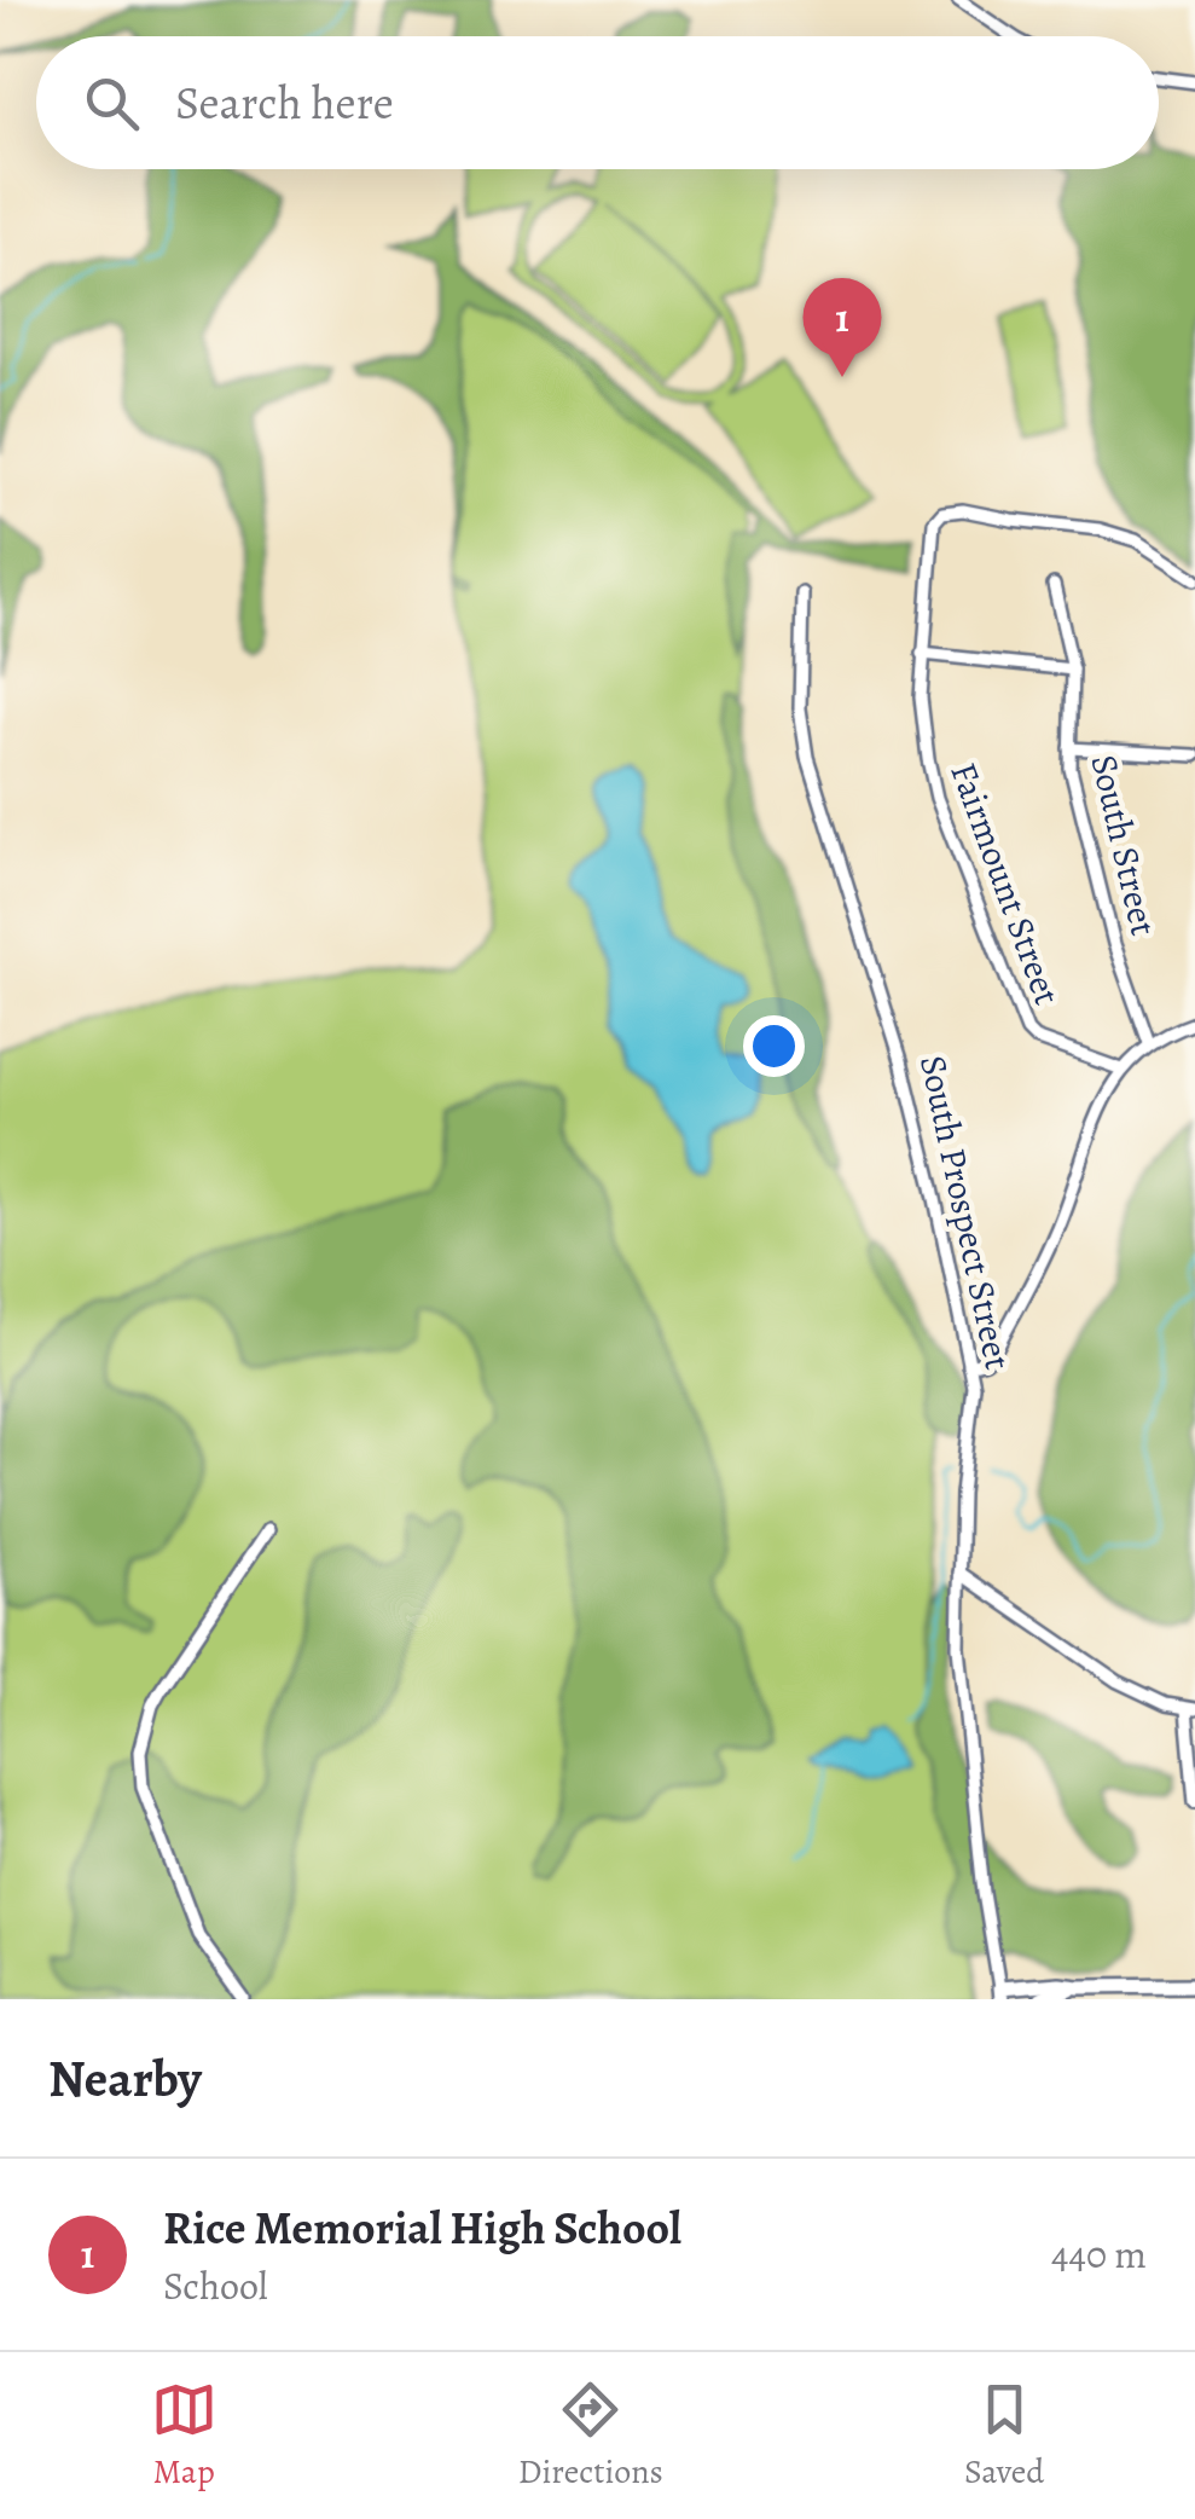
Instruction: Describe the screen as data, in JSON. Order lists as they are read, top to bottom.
{
  "streets": {
    "street": ["South Street", "Fairmount Street", "South Prospect Street"]
  },
  "page": {
    "search": "Search here",
    "pins": "1",
    "heading": "Nearby",
    "list": [
      {
        "mark": "1",
        "name": "Rice Memorial High School",
        "note": "School",
        "value": "440 m"
      }
    ],
    "nav": ["Map", "Directions", "Saved"]
  }
}
